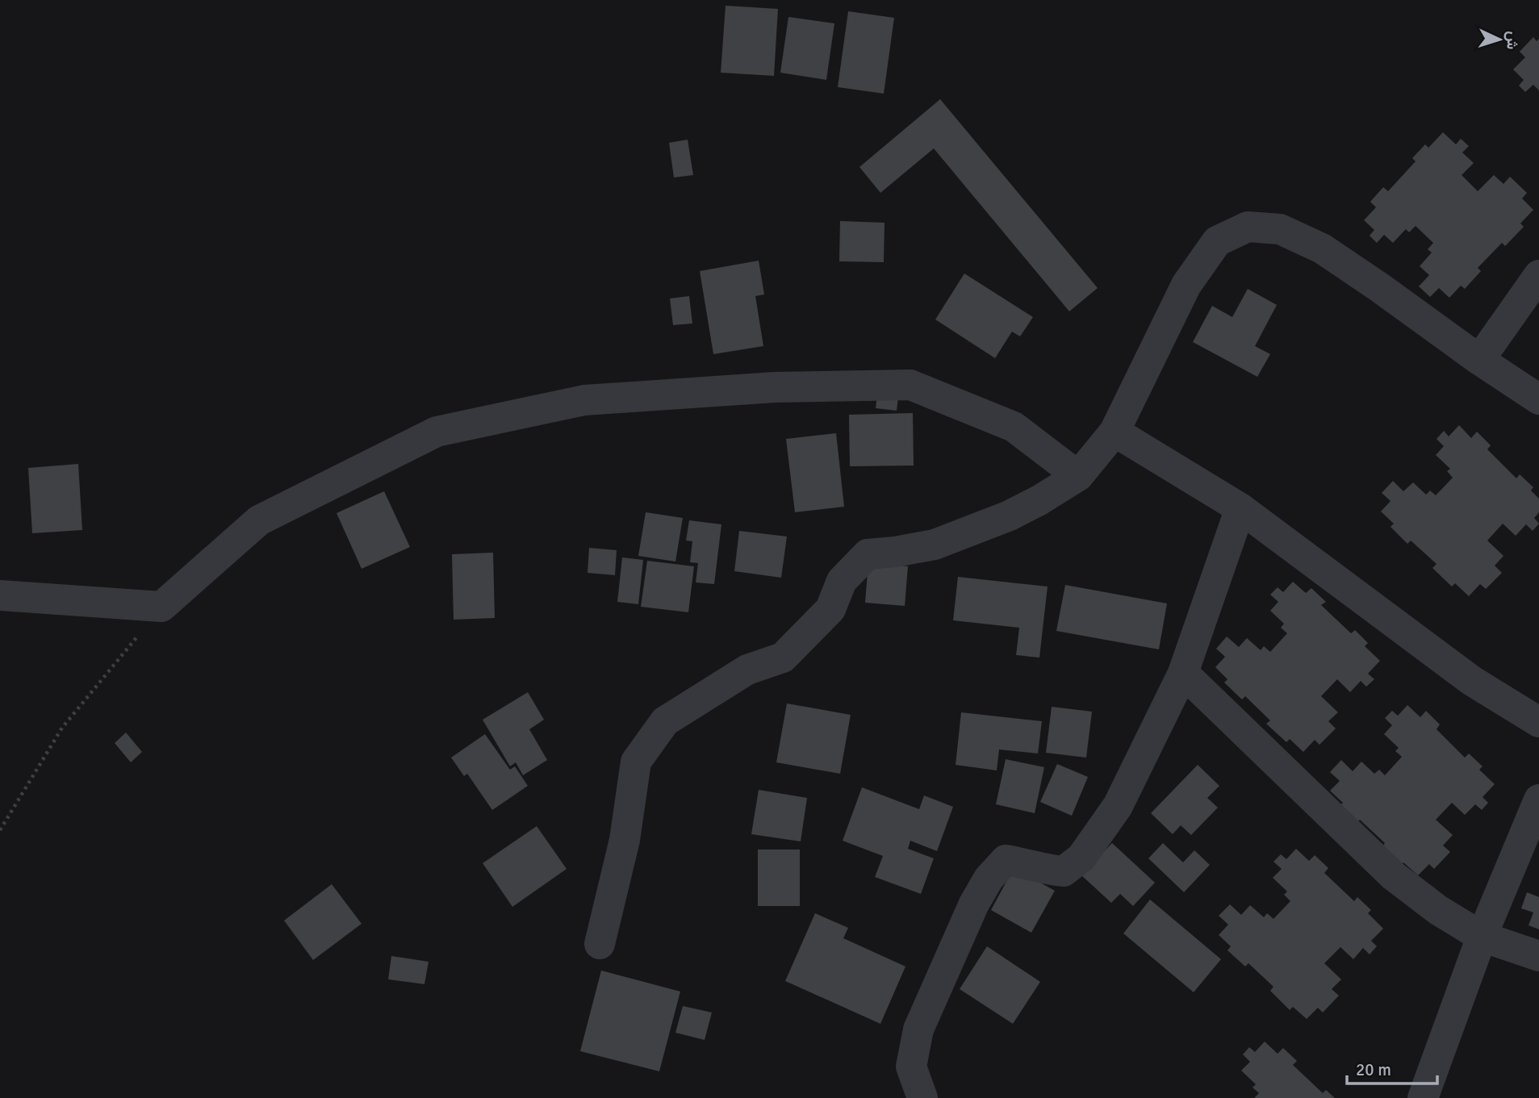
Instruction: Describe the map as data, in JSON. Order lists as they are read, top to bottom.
{
  "scale_bar": "20 m",
  "north": "right"
}
